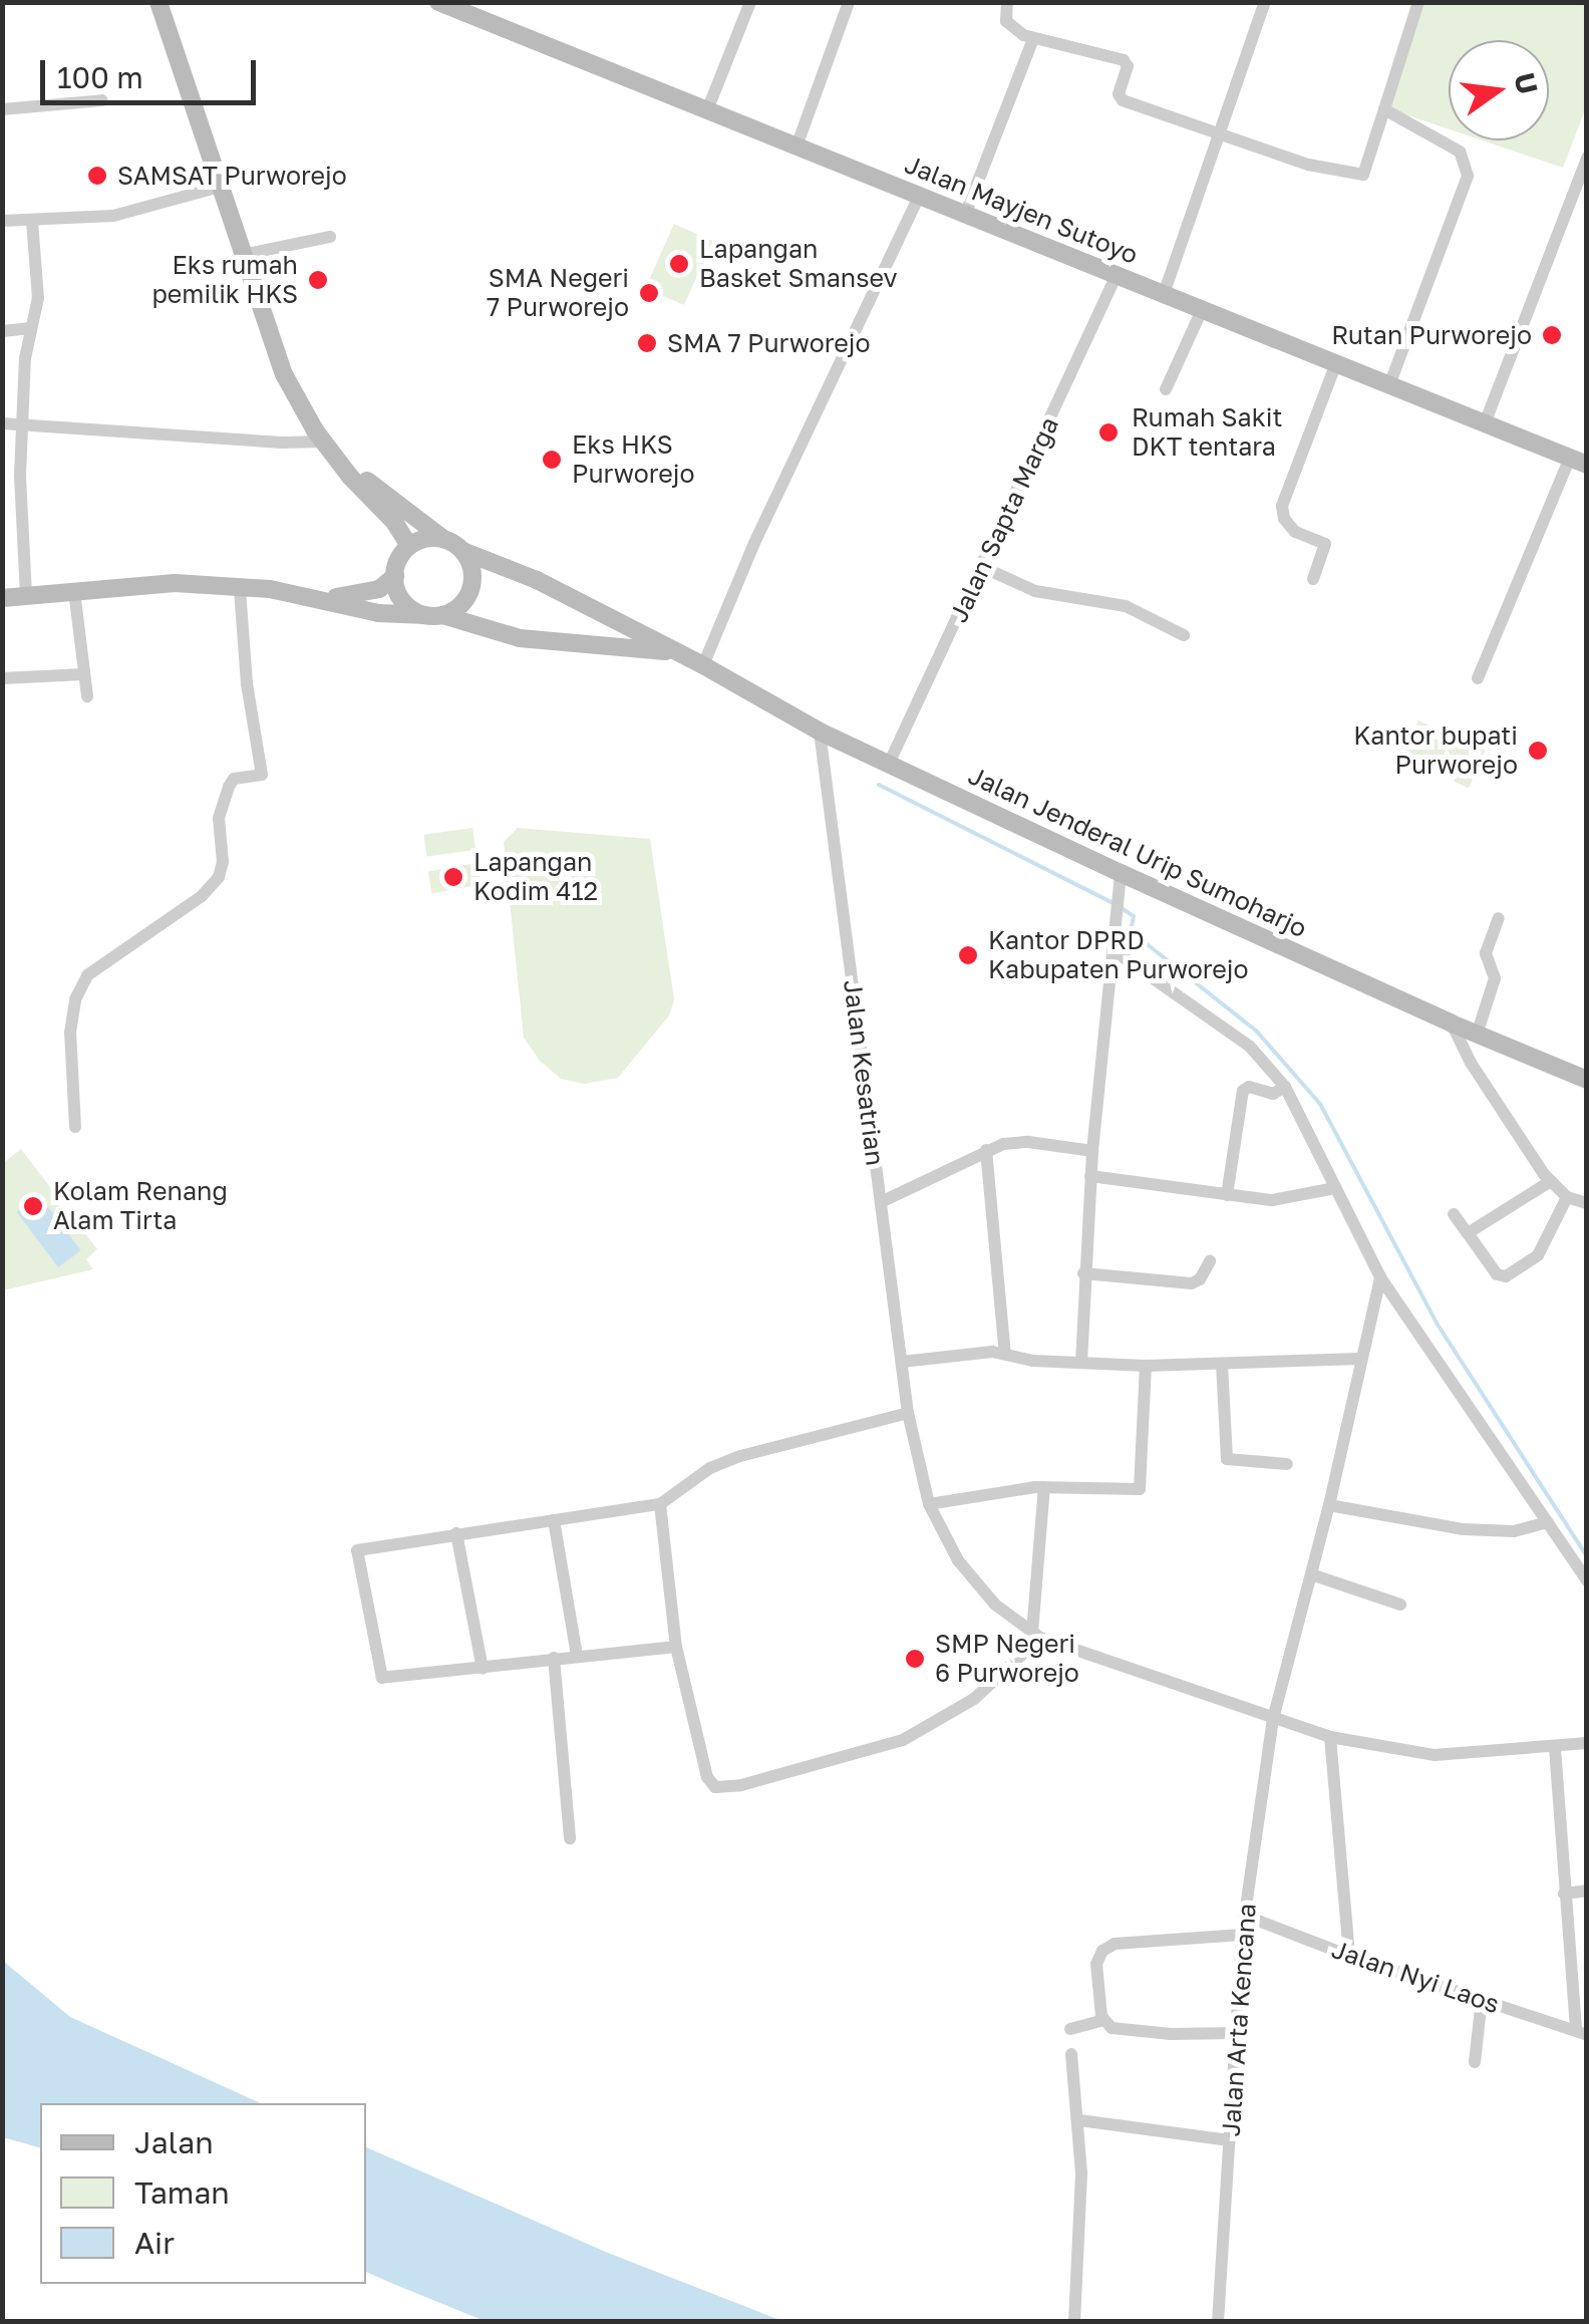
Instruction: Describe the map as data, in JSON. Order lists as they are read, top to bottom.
{
  "streets": {
    "main road": ["Jalan Mayjen Sutoyo", "Jalan Jenderal Urip Sumoharjo"],
    "street": [
      "Jalan Sapta Marga",
      "Jalan Kesatrian",
      "Jalan Nyi Laos",
      "Jalan Arta Kencana"
    ]
  },
  "crossings": [
    ["Jalan Mayjen Sutoyo", "Jalan Sapta Marga"],
    ["Jalan Sapta Marga", "Jalan Jenderal Urip Sumoharjo"],
    ["Jalan Jenderal Urip Sumoharjo", "Jalan Kesatrian"],
    ["Jalan Kesatrian", "Jalan Arta Kencana"],
    ["Jalan Nyi Laos", "Jalan Arta Kencana"]
  ],
  "places": [
    "SAMSAT Purworejo",
    "Lapangan Basket Smansev",
    "Eks rumah pemilik HKS",
    "SMA Negeri 7 Purworejo",
    "Rutan Purworejo",
    "SMA 7 Purworejo",
    "Rumah Sakit DKT tentara",
    "Eks HKS Purworejo",
    "Kantor bupati Purworejo",
    "Lapangan Kodim 412",
    "Kantor DPRD Kabupaten Purworejo",
    "Kolam Renang Alam Tirta",
    "SMP Negeri 6 Purworejo"
  ],
  "legend": ["Jalan", "Taman", "Air"],
  "scale_bar": "100 m",
  "north": "right"
}
